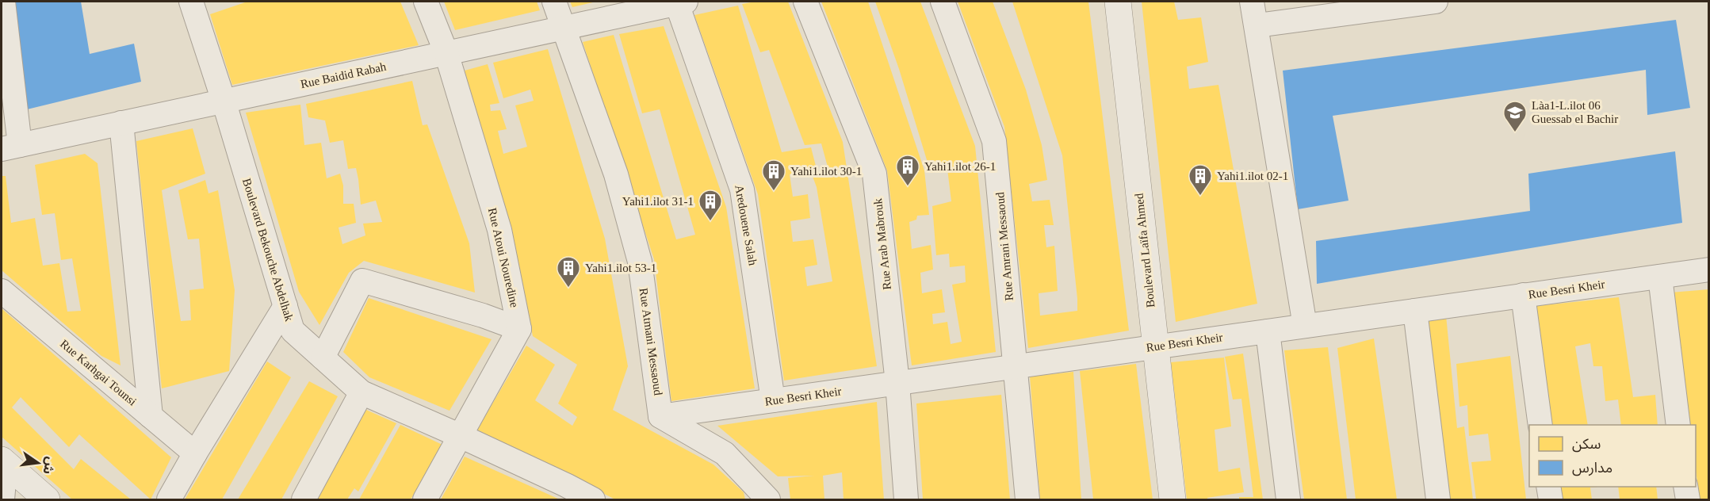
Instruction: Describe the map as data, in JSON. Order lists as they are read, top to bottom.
{
  "streets": {
    "street": [
      "Rue Baidid Rabah",
      "Aredouene Salah",
      "Rue Arab Mabrouk",
      "Rue Amrani Messaoud",
      "Boulevard Bekouche Abdelhak",
      "Boulevard Laïfa Ahmed",
      "Rue Atoui Nouredine",
      "Rue Besri Kheir",
      "Rue Atmani Messaoud",
      "Rue Karhgai Tounsi"
    ]
  },
  "crossings": [
    ["Rue Baidid Rabah", "Aredouene Salah"],
    ["Rue Baidid Rabah", "Boulevard Bekouche Abdelhak"],
    ["Rue Baidid Rabah", "Rue Atoui Nouredine"],
    ["Rue Baidid Rabah", "Rue Atmani Messaoud"],
    ["Aredouene Salah", "Rue Besri Kheir"],
    ["Rue Arab Mabrouk", "Rue Besri Kheir"],
    ["Rue Amrani Messaoud", "Rue Besri Kheir"],
    ["Boulevard Laïfa Ahmed", "Rue Besri Kheir"],
    ["Rue Besri Kheir", "Rue Atmani Messaoud"]
  ],
  "places": {
    "school or university": ["Làa1-L.ilot 06 Guessab el Bachir"],
    "building": [
      "Yahi1.ilot 26-1",
      "Yahi1.ilot 30-1",
      "Yahi1.ilot 02-1",
      "Yahi1.ilot 31-1",
      "Yahi1.ilot 53-1"
    ]
  },
  "legend": ["سكن", "مدارس"],
  "north": "right"
}
